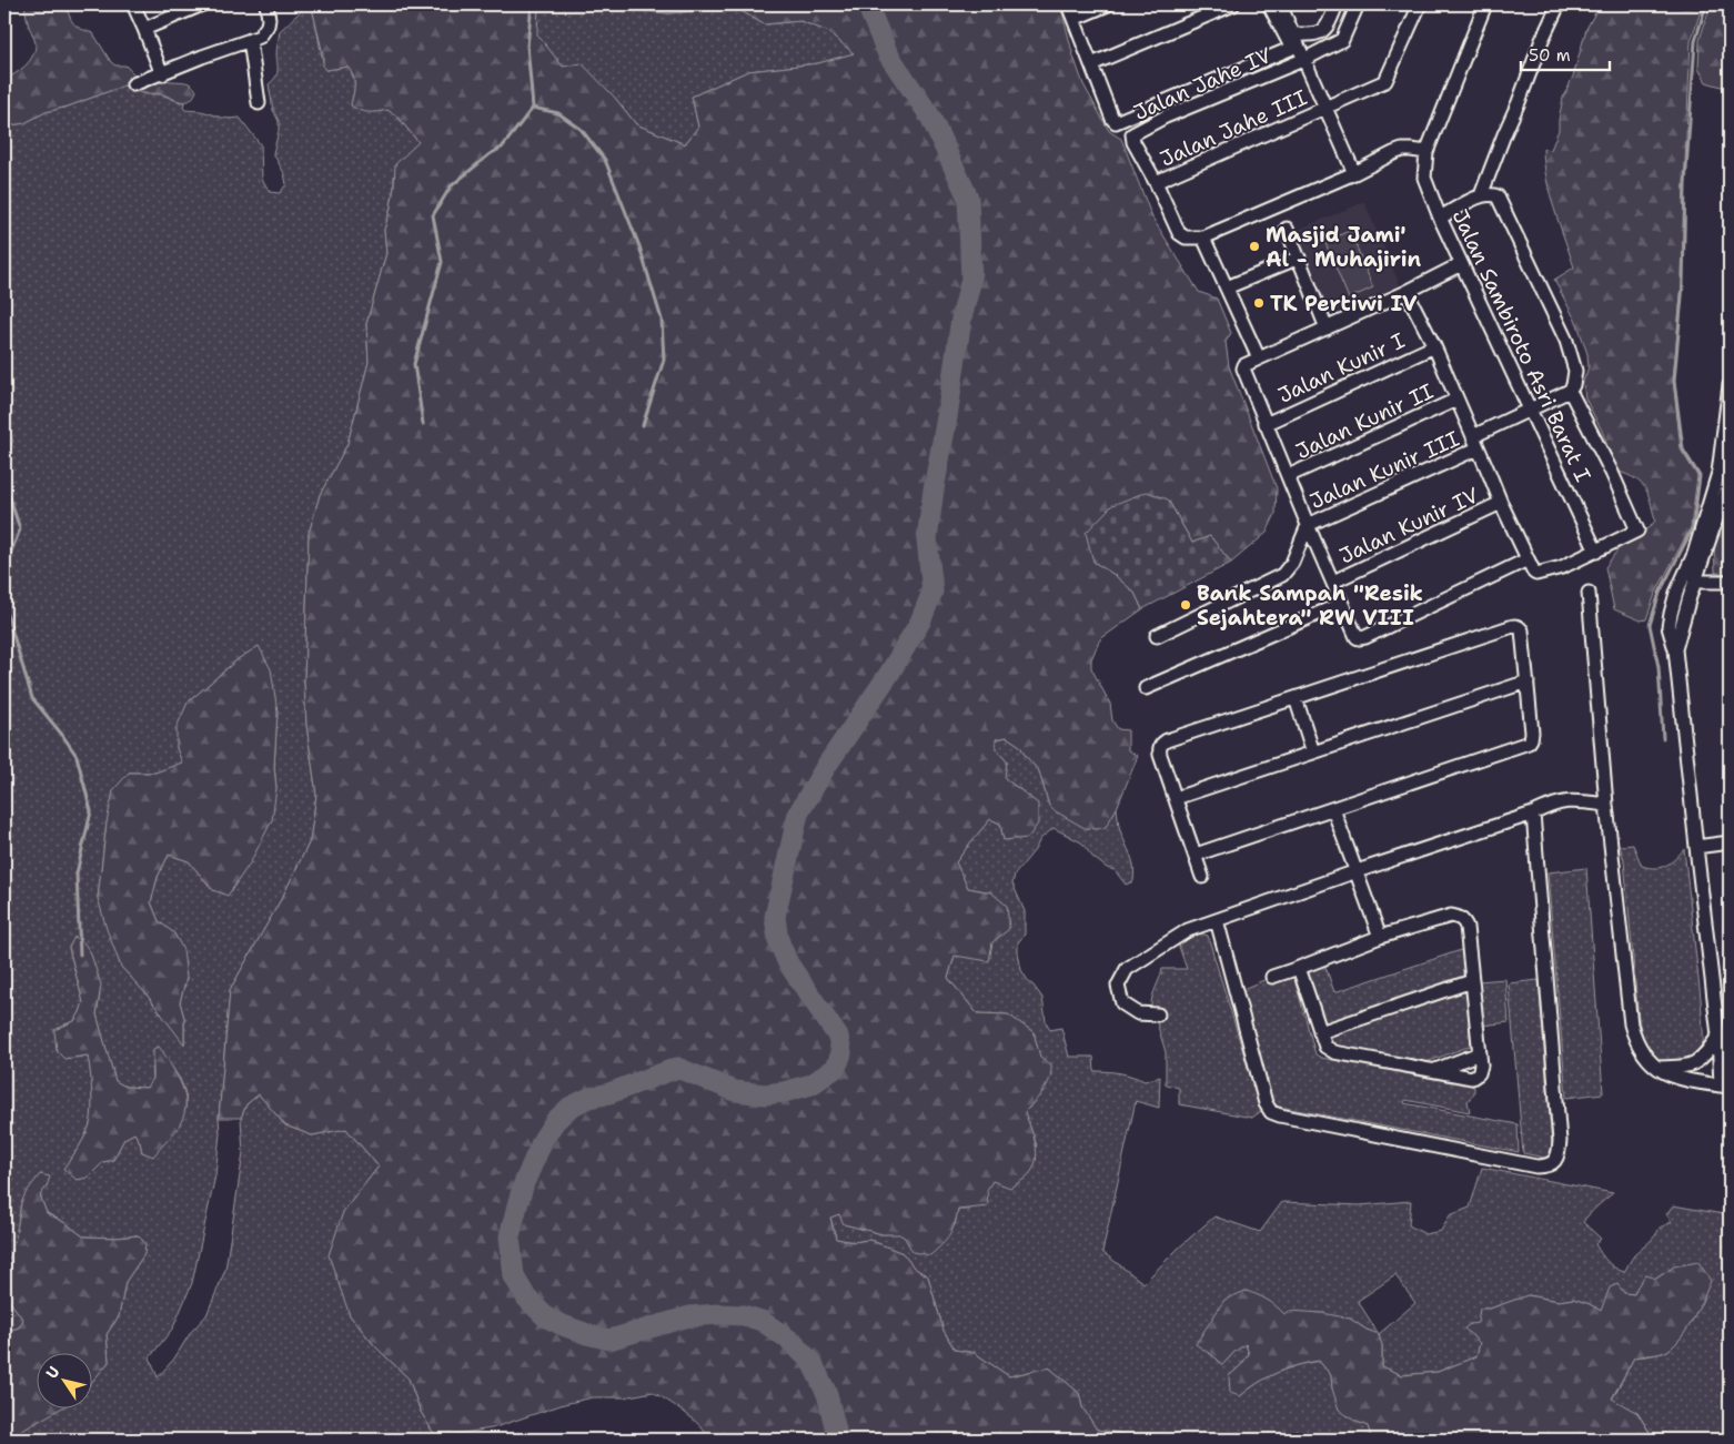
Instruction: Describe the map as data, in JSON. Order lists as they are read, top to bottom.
{
  "streets": {
    "street": [
      "Jalan Jahe IV",
      "Jalan Jahe III",
      "Jalan Sambiroto Asri Barat I",
      "Jalan Kunir I",
      "Jalan Kunir II",
      "Jalan Kunir III",
      "Jalan Kunir IV"
    ]
  },
  "crossings": [
    ["Jalan Jahe IV", "Jalan Jahe III"]
  ],
  "places": ["Masjid Jami' Al - Muhajirin", "TK Pertiwi IV", "Bank Sampah \"Resik Sejahtera\" RW VIII"],
  "scale_bar": "50 m",
  "north": "top left"
}
